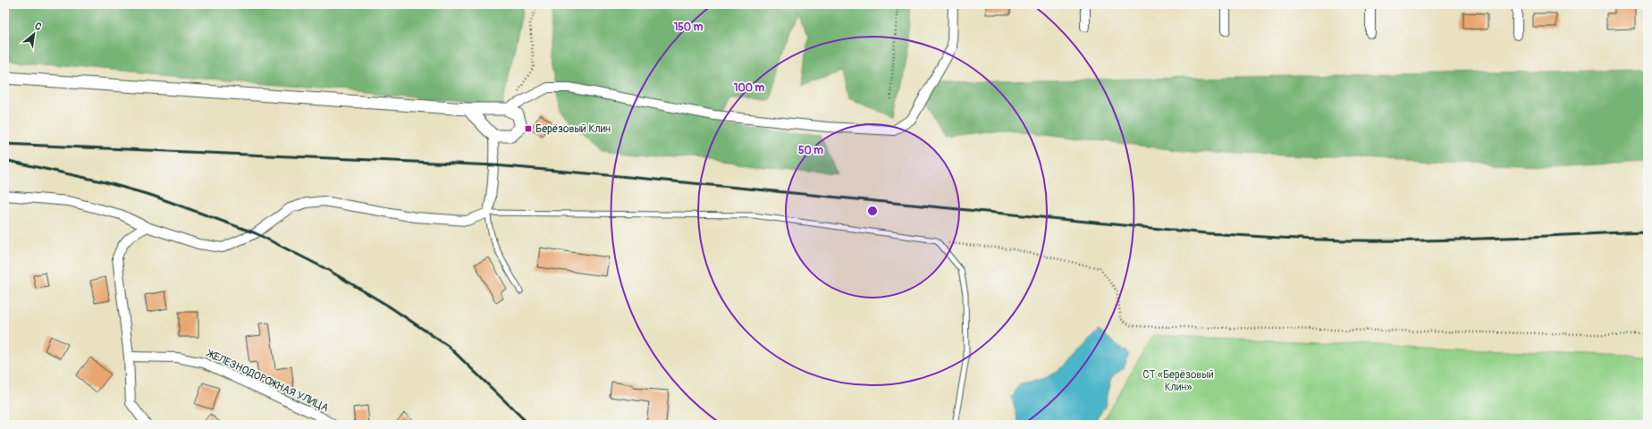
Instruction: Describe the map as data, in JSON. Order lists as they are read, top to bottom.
{
  "streets": {
    "street": ["ЖЕЛЕЗНОДОРОЖНАЯ УЛИЦА"]
  },
  "parks": ["СТ «Берёзовый Клин»"],
  "places": {
    "transit": ["Берёзовый Клин"]
  },
  "north": "top right",
  "rings": ["150 m", "100 m", "50 m"]
}
